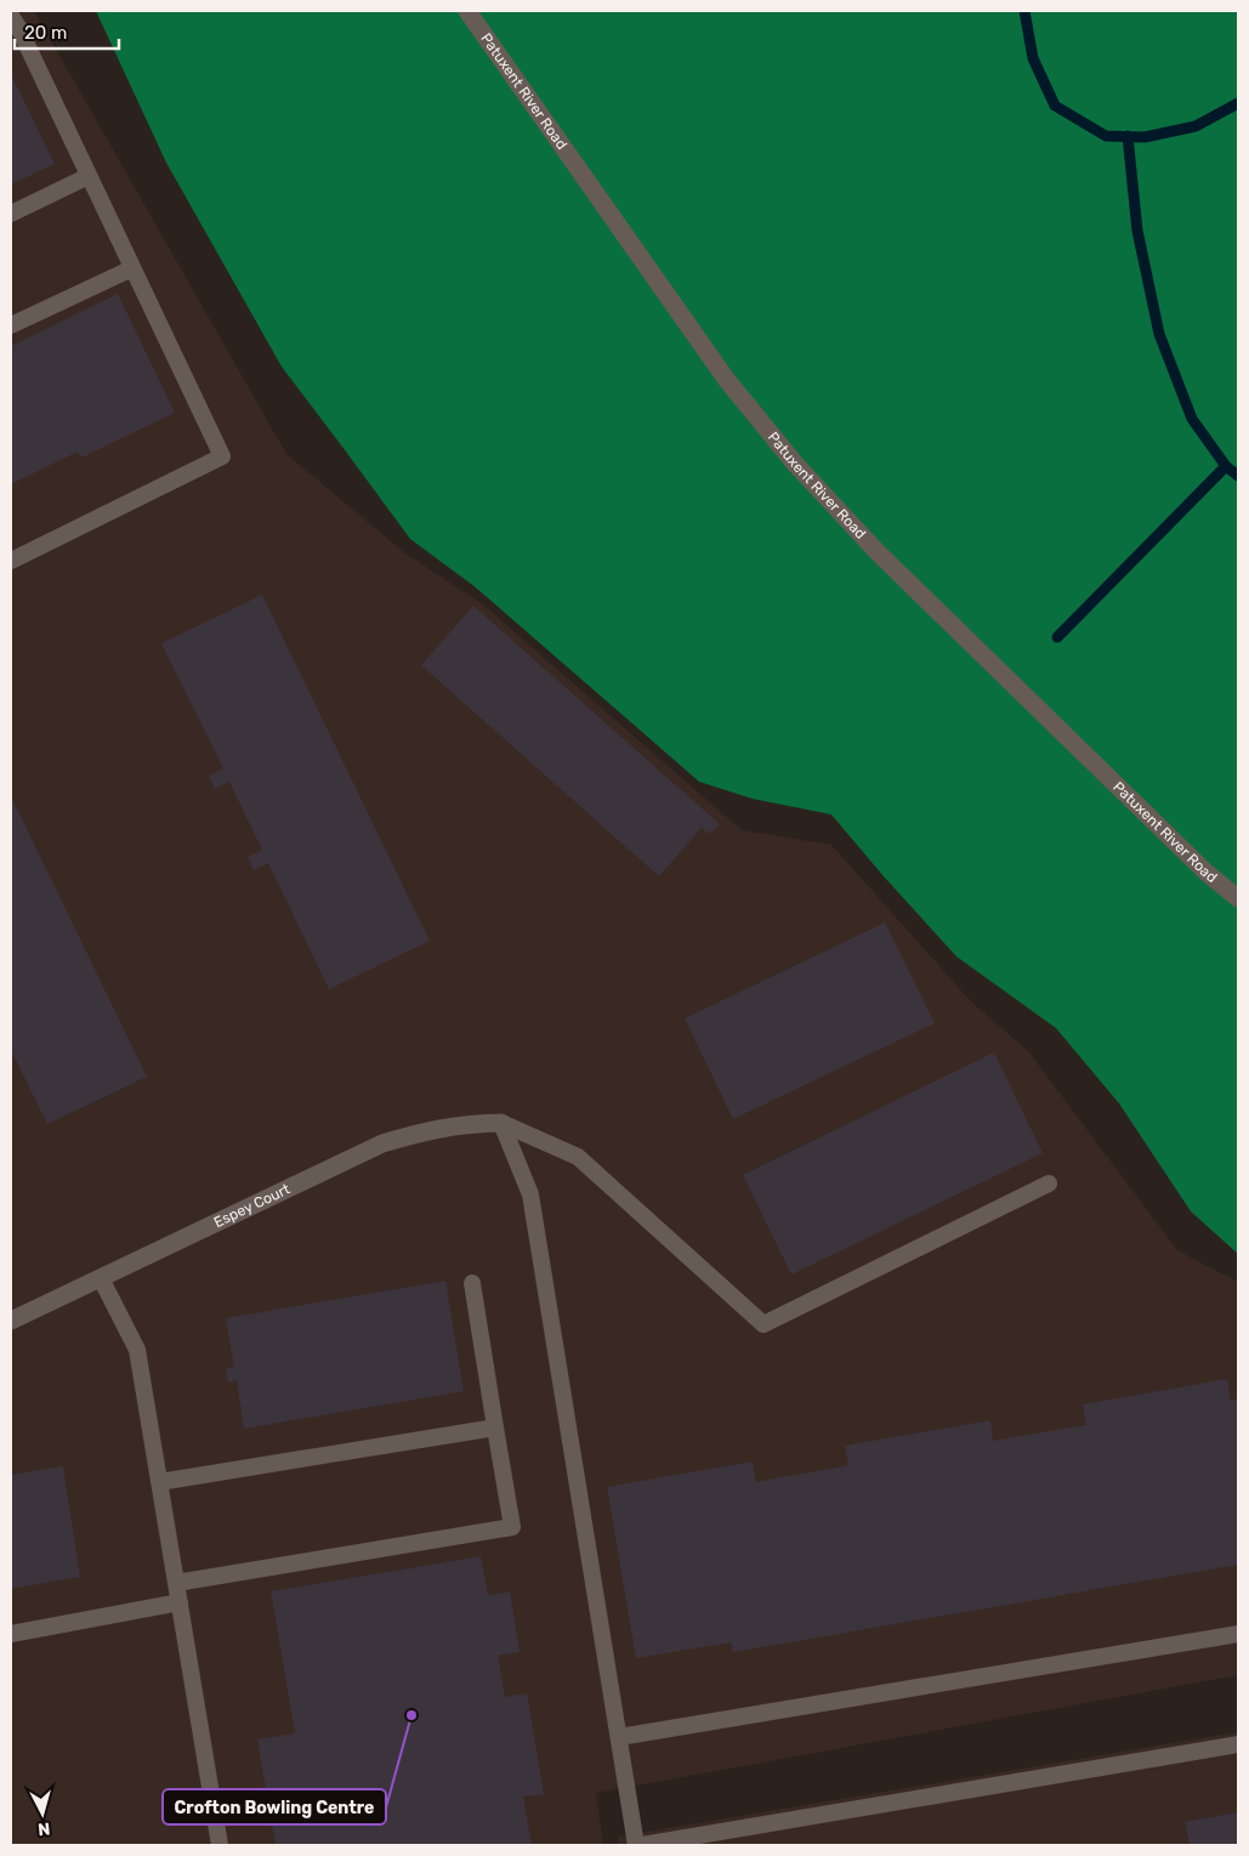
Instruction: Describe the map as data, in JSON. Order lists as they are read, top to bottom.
{
  "streets": {
    "street": ["Patuxent River Road", "Espey Court"]
  },
  "places": ["Crofton Bowling Centre"],
  "scale_bar": "20 m",
  "north": "bottom"
}
